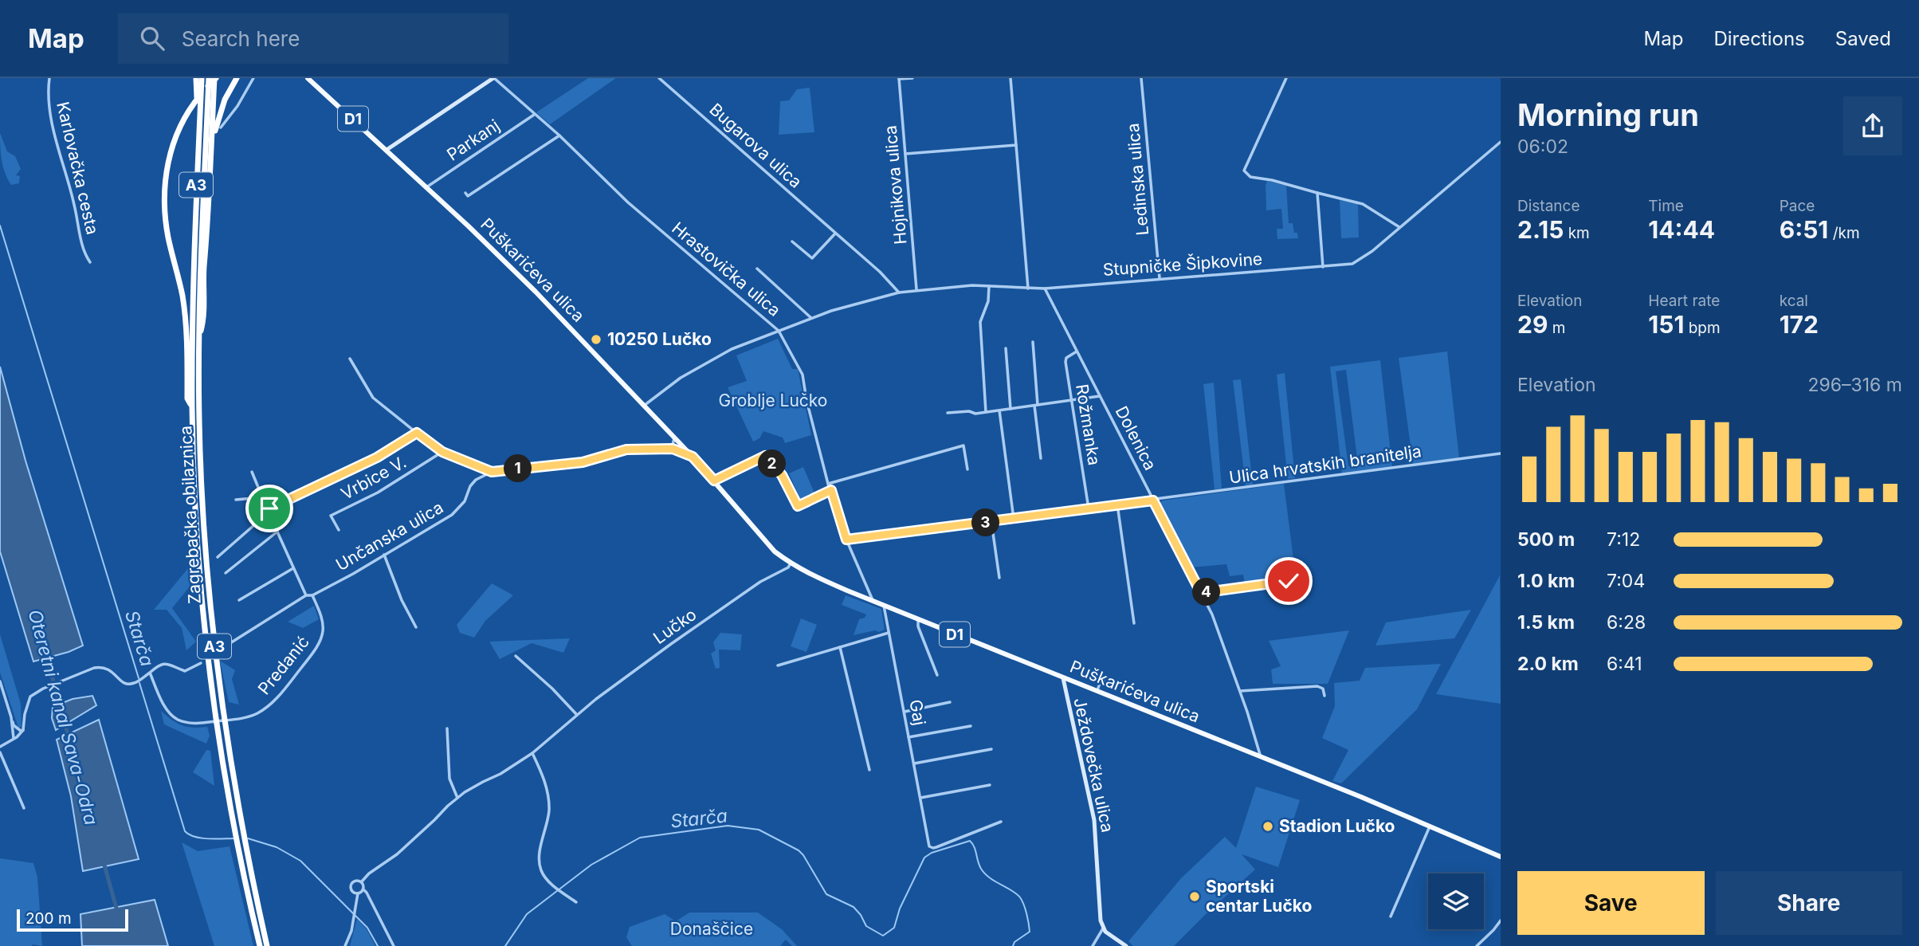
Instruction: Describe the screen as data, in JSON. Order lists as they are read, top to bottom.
{
  "streets": {
    "highway": ["A3", "Zagrebačka obilaznica"],
    "main road": ["D1", "Puškarićeva ulica", "Ježdovečka ulica"],
    "street": [
      "Parkanj",
      "Bugarova ulica",
      "Karlovačka cesta",
      "Ledinska ulica",
      "Hojnikova ulica",
      "Stupničke Šipkovine",
      "Hrastovička ulica",
      "Rožmanka",
      "Dolenica",
      "Ulica hrvatskih branitelja",
      "Vrbice V.",
      "Unčanska ulica",
      "Lučko",
      "Predanić",
      "Gaj"
    ]
  },
  "crossings": [
    ["D1", "Puškarićeva ulica"],
    ["Parkanj", "Hrastovička ulica"],
    ["Parkanj", "Puškarićeva ulica"],
    ["Bugarova ulica", "Stupničke Šipkovine"],
    ["Ledinska ulica", "Stupničke Šipkovine"],
    ["Hojnikova ulica", "Stupničke Šipkovine"],
    ["Stupničke Šipkovine", "Hrastovička ulica"],
    ["Stupničke Šipkovine", "Puškarićeva ulica"],
    ["Stupničke Šipkovine", "Dolenica"],
    ["Hrastovička ulica", "Puškarićeva ulica"],
    ["Puškarićeva ulica", "Dolenica"],
    ["Puškarićeva ulica", "Unčanska ulica"],
    ["Puškarićeva ulica", "Lučko"],
    ["Puškarićeva ulica", "Gaj"],
    ["Puškarićeva ulica", "Ježdovečka ulica"],
    ["Rožmanka", "Dolenica"],
    ["Dolenica", "Ulica hrvatskih branitelja"],
    ["Unčanska ulica", "Predanić"]
  ],
  "water": ["Starča", "Oteretni kanal Sava-Odra"],
  "parks": ["Groblje Lučko", "Donaščice"],
  "places": ["10250 Lučko", "Stadion Lučko", "Sportski centar Lučko"],
  "scale_bar": "200 m",
  "page": {
    "header": "Map",
    "search": "Search here",
    "nav": ["Map", "Directions", "Saved"],
    "heading": ["Morning run", "06:02"],
    "stats": [
      ["Distance", "2.15 km"],
      ["Time", "14:44"],
      ["Pace", "6:51 /km"],
      ["Elevation", "29 m"],
      ["Heart rate", "151 bpm"],
      ["kcal", "172"]
    ],
    "chart": ["Elevation", "296–316 m"],
    "pins": [
      "2",
      "1",
      "3",
      "4"
    ],
    "list": [
      {
        "name": "500 m",
        "note": "7:12"
      },
      {
        "name": "1.0 km",
        "note": "7:04"
      },
      {
        "name": "1.5 km",
        "note": "6:28"
      },
      {
        "name": "2.0 km",
        "note": "6:41"
      }
    ],
    "buttons": ["Save", "Share"],
    "scale": "200 m"
  }
}
